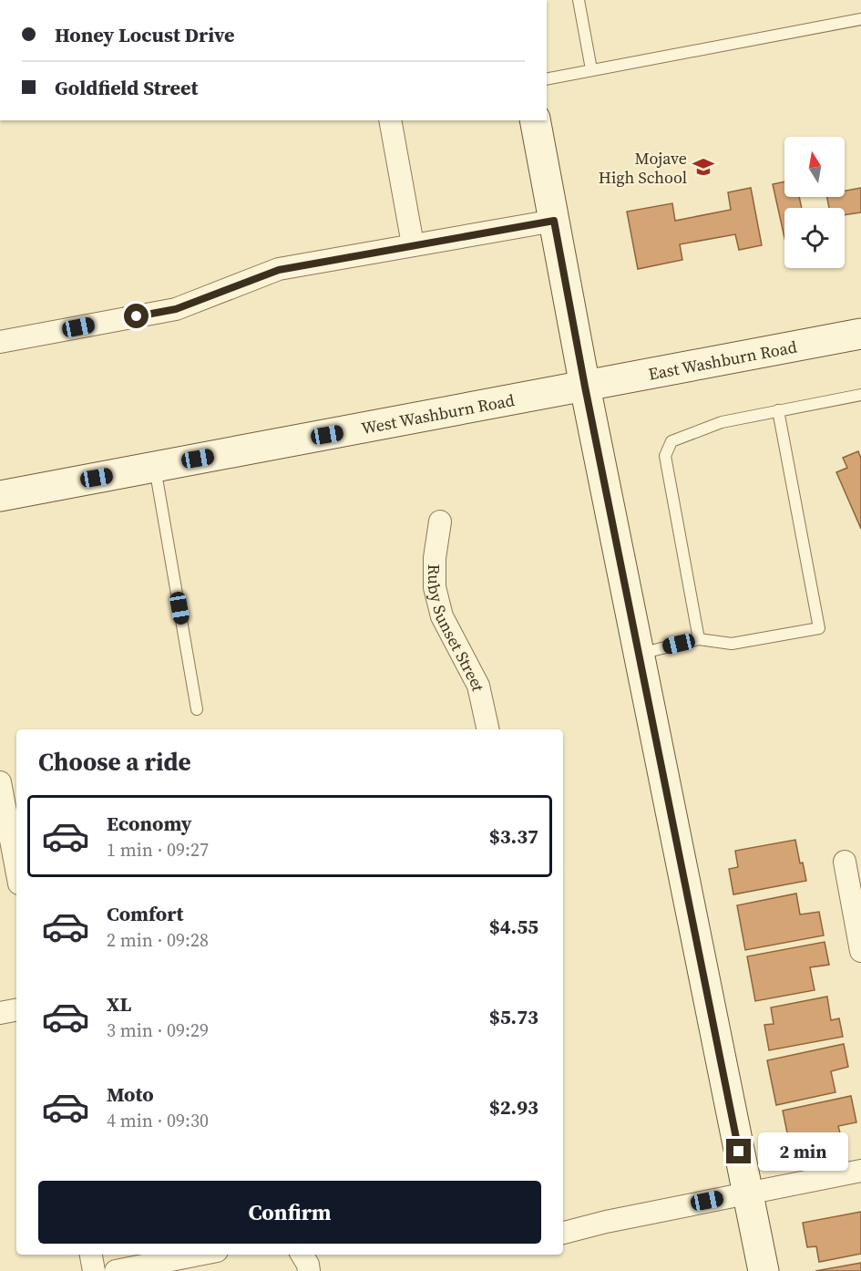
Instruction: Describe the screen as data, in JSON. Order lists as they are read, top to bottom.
{
  "streets": {
    "street": ["East Washburn Road", "West Washburn Road", "Ruby Sunset Street"]
  },
  "crossings": [
    ["East Washburn Road", "West Washburn Road"]
  ],
  "places": {
    "school or university": ["Mojave High School"]
  },
  "north": "top",
  "page": {
    "banner": ["Honey Locust Drive", "Goldfield Street"],
    "heading": "Choose a ride",
    "list": [
      {
        "name": "Economy",
        "note": "1 min · 09:27",
        "value": "$3.37"
      },
      {
        "name": "Comfort",
        "note": "2 min · 09:28",
        "value": "$4.55"
      },
      {
        "name": "XL",
        "note": "3 min · 09:29",
        "value": "$5.73"
      },
      {
        "name": "Moto",
        "note": "4 min · 09:30",
        "value": "$2.93"
      }
    ],
    "bubble": "2 min",
    "buttons": "Confirm"
  }
}
